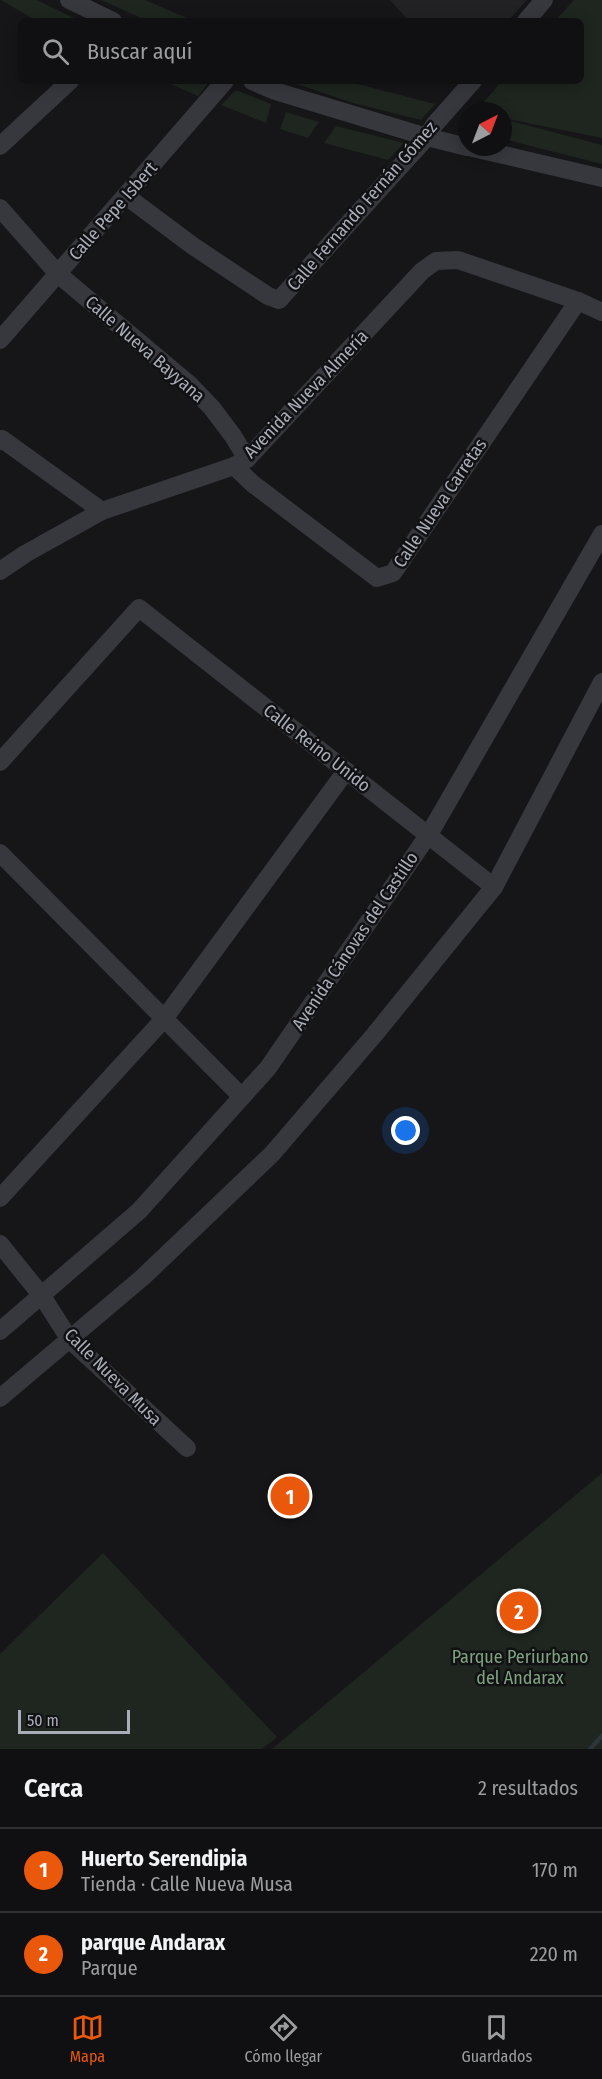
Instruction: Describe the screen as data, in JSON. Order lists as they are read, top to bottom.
{
  "streets": {
    "street": [
      "Calle Fernando Fernán Gómez",
      "Calle Pepe Isbert",
      "Calle Nueva Bayyana",
      "Avenida Nueva Almería",
      "Calle Nueva Carretas",
      "Calle Reino Unido",
      "Avenida Cánovas del Castillo",
      "Calle Nueva Musa"
    ]
  },
  "crossings": [
    ["Calle Fernando Fernán Gómez", "Calle Pepe Isbert"],
    ["Calle Pepe Isbert", "Calle Nueva Bayyana"],
    ["Calle Nueva Bayyana", "Avenida Nueva Almería"],
    ["Calle Nueva Bayyana", "Calle Nueva Carretas"],
    ["Avenida Nueva Almería", "Calle Nueva Carretas"],
    ["Calle Reino Unido", "Avenida Cánovas del Castillo"],
    ["Avenida Cánovas del Castillo", "Calle Nueva Musa"]
  ],
  "parks": ["Parque Periurbano del Andarax"],
  "scale_bar": "50 m",
  "north": "top right",
  "page": {
    "search": "Buscar aquí",
    "pins": ["1", "2"],
    "scale": "50 m",
    "heading": ["Cerca", "2 resultados"],
    "list": [
      {
        "mark": "1",
        "name": "Huerto Serendipia",
        "note": "Tienda · Calle Nueva Musa",
        "value": "170 m"
      },
      {
        "mark": "2",
        "name": "parque Andarax",
        "note": "Parque",
        "value": "220 m"
      }
    ],
    "nav": ["Mapa", "Cómo llegar", "Guardados"]
  }
}
